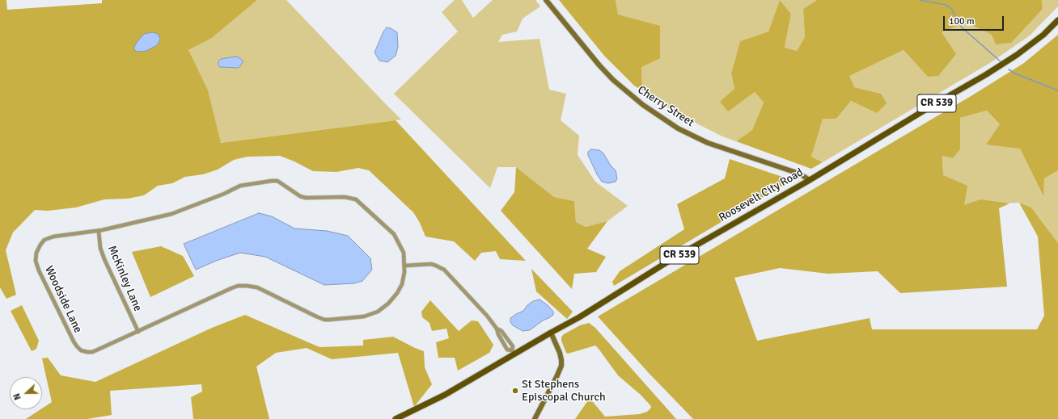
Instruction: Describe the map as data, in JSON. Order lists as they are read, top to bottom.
{
  "streets": {
    "main road": ["CR 539", "Roosevelt City Road"],
    "street": ["Cherry Street", "McKinley Lane", "Woodside Lane"]
  },
  "crossings": [
    ["CR 539", "Roosevelt City Road"],
    ["Cherry Street", "Roosevelt City Road"],
    ["McKinley Lane", "Woodside Lane"]
  ],
  "places": ["St Stephens Episcopal Church"],
  "scale_bar": "100 m",
  "north": "left"
}
